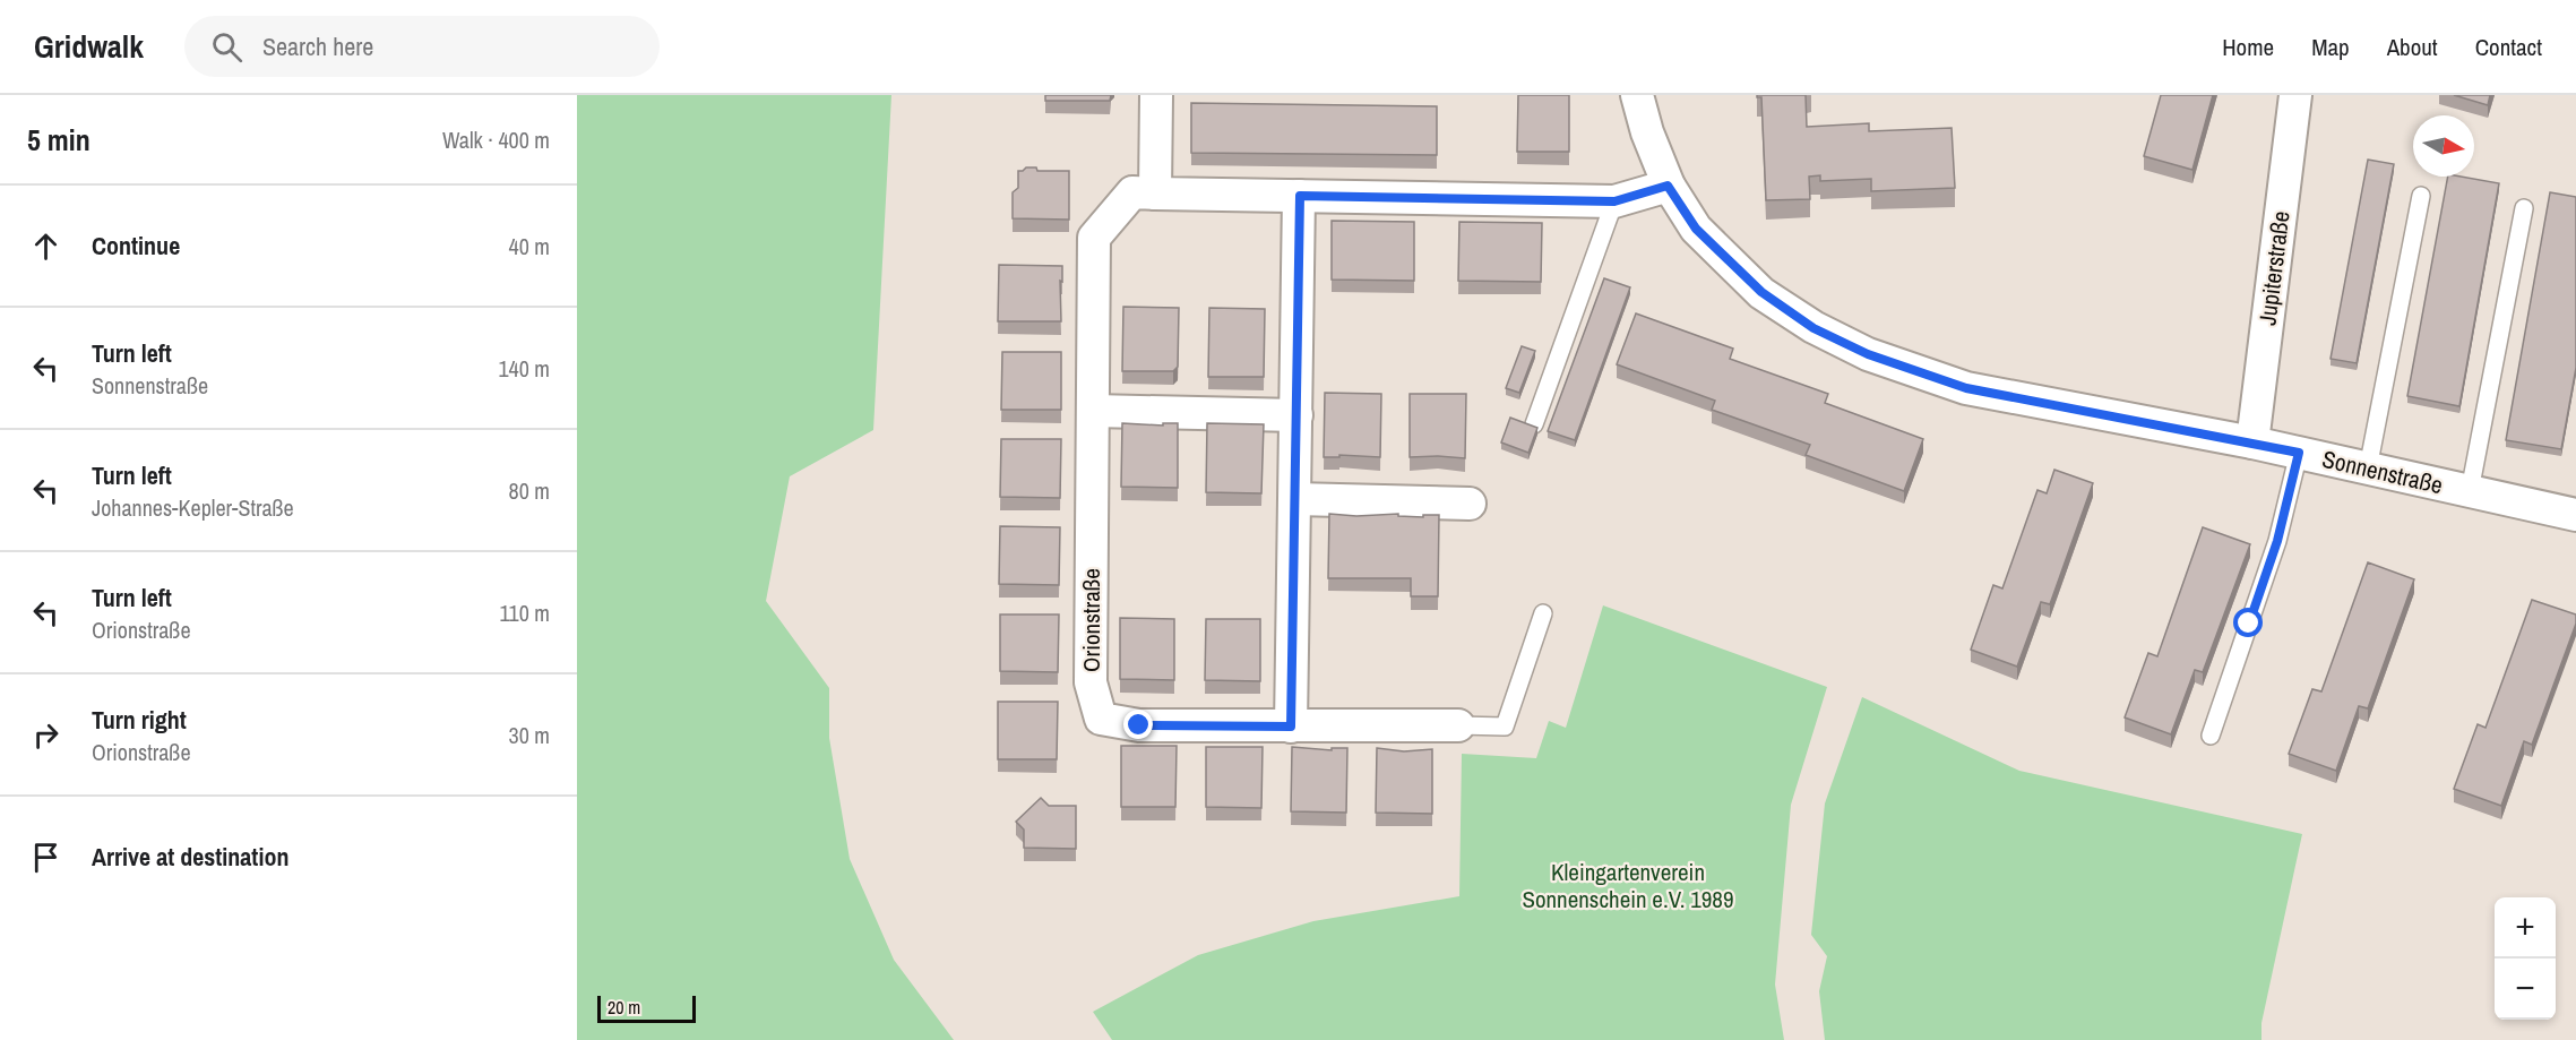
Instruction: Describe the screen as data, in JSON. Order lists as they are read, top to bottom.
{
  "streets": {
    "street": ["Jupiterstraße", "Sonnenstraße", "Orionstraße"]
  },
  "crossings": [
    ["Jupiterstraße", "Sonnenstraße"],
    ["Sonnenstraße", "Orionstraße"]
  ],
  "parks": ["Kleingartenverein Sonnenschein e.V. 1989"],
  "scale_bar": "20 m",
  "north": "right",
  "page": {
    "header": "Gridwalk",
    "search": "Search here",
    "nav": [
      "Home",
      "Map",
      "About",
      "Contact"
    ],
    "heading": ["5 min", "Walk · 400 m"],
    "list": [
      ["Continue", "40 m"],
      ["Turn left", "Sonnenstraße", "140 m"],
      ["Turn left", "Johannes-Kepler-Straße", "80 m"],
      ["Turn left", "Orionstraße", "110 m"],
      ["Turn right", "Orionstraße", "30 m"],
      "Arrive at destination"
    ],
    "map_buttons": ["+", "−"],
    "scale": "20 m"
  }
}
